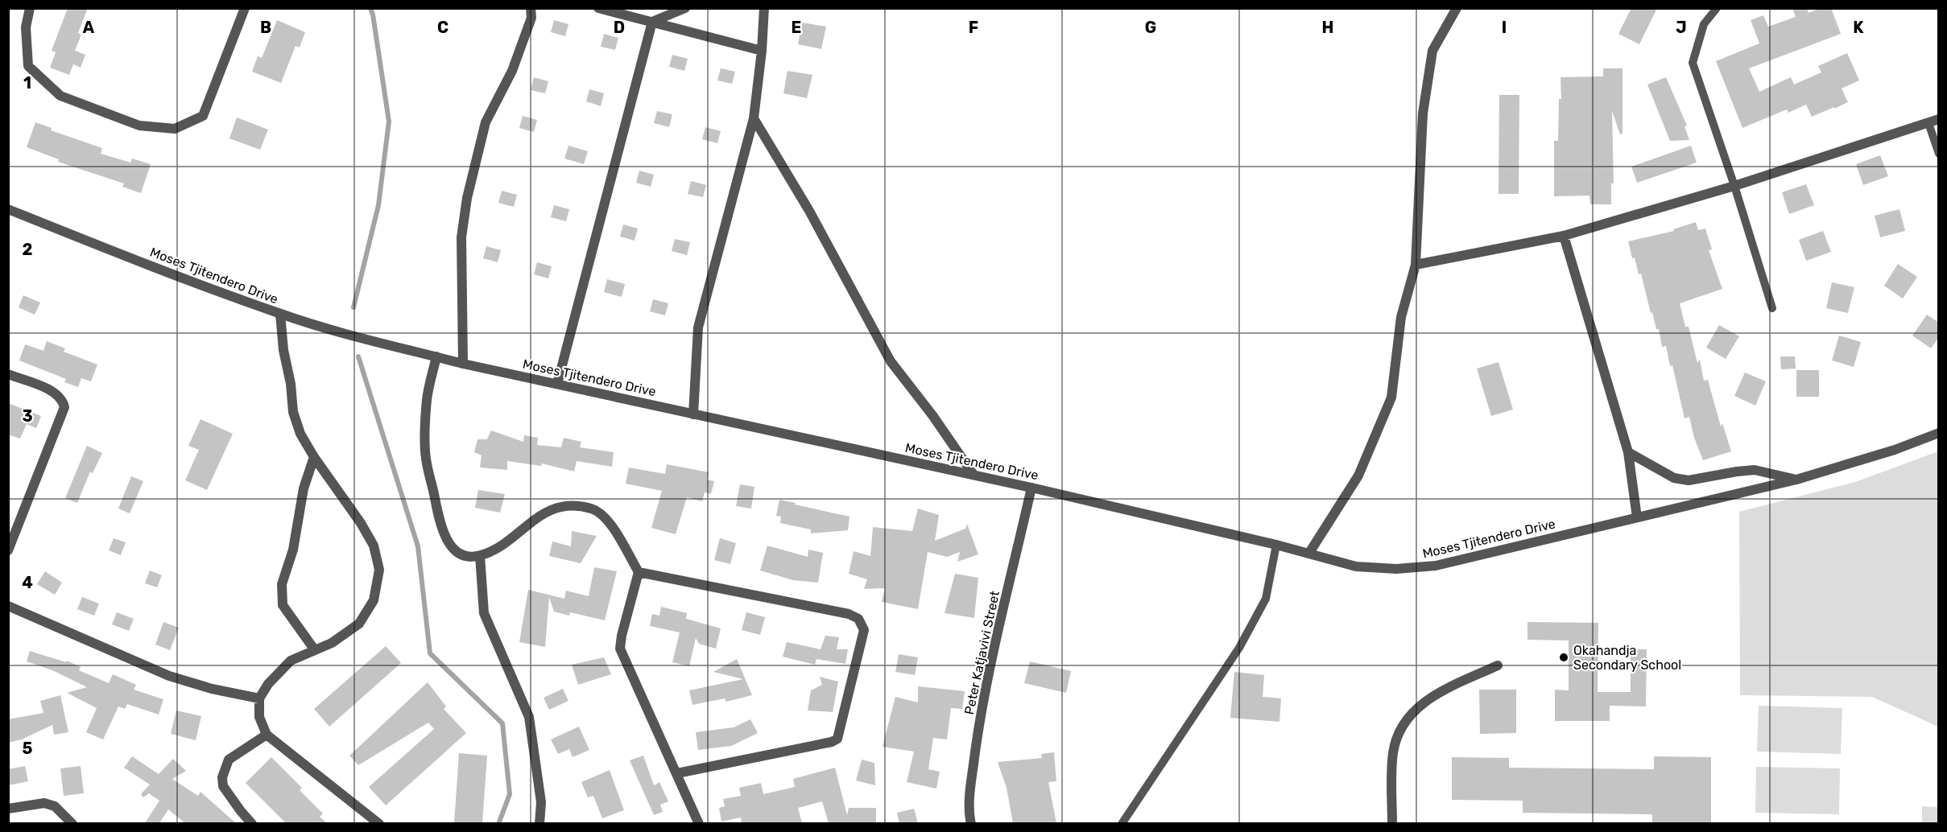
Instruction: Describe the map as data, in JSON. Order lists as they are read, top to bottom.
{
  "streets": {
    "street": ["Moses Tjitendero Drive", "Peter Katjavivi Street"]
  },
  "crossings": [
    ["Moses Tjitendero Drive", "Peter Katjavivi Street"]
  ],
  "places": ["Okahandja Secondary School"],
  "grid": {
    "columns": [
      "A",
      "B",
      "C",
      "D",
      "E",
      "F",
      "G",
      "H",
      "I",
      "J",
      "K"
    ],
    "rows": [
      "1",
      "2",
      "3",
      "4",
      "5"
    ]
  }
}
